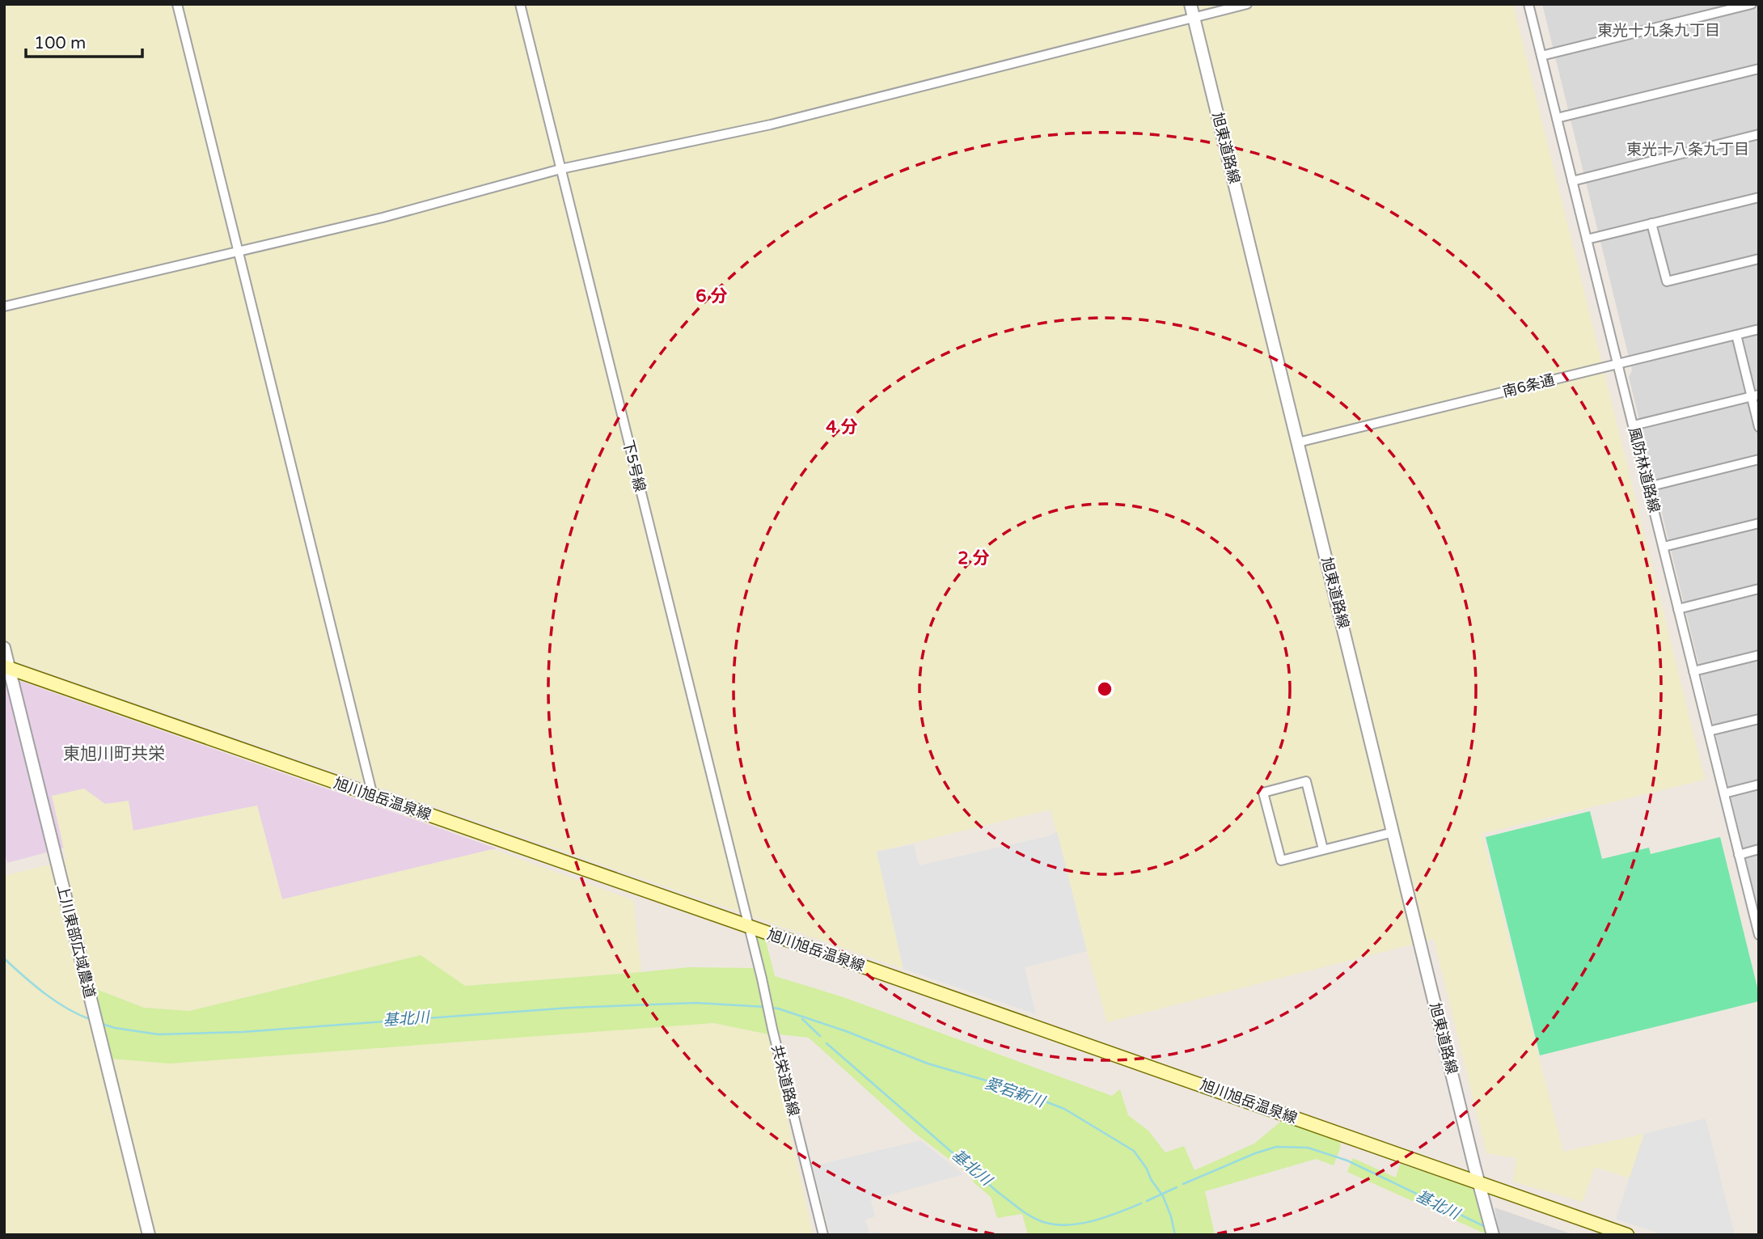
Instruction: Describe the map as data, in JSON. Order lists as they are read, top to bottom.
{
  "streets": {
    "main road": ["旭川旭岳温泉線"],
    "street": [
      "旭東道路線",
      "南6条通",
      "下5号線",
      "風防林道路線",
      "上川東部広域農道",
      "共栄道路線"
    ]
  },
  "crossings": [
    ["旭東道路線", "南6条通"],
    ["旭東道路線", "旭川旭岳温泉線"],
    ["南6条通", "風防林道路線"],
    ["下5号線", "旭川旭岳温泉線"],
    ["下5号線", "共栄道路線"],
    ["旭川旭岳温泉線", "上川東部広域農道"],
    ["旭川旭岳温泉線", "共栄道路線"]
  ],
  "districts": ["東光十九条九丁目", "東光十八条九丁目", "東旭川町共栄"],
  "water": ["基北川", "愛宕新川"],
  "scale_bar": "100 m",
  "rings": ["6 分", "4 分", "2 分"]
}
